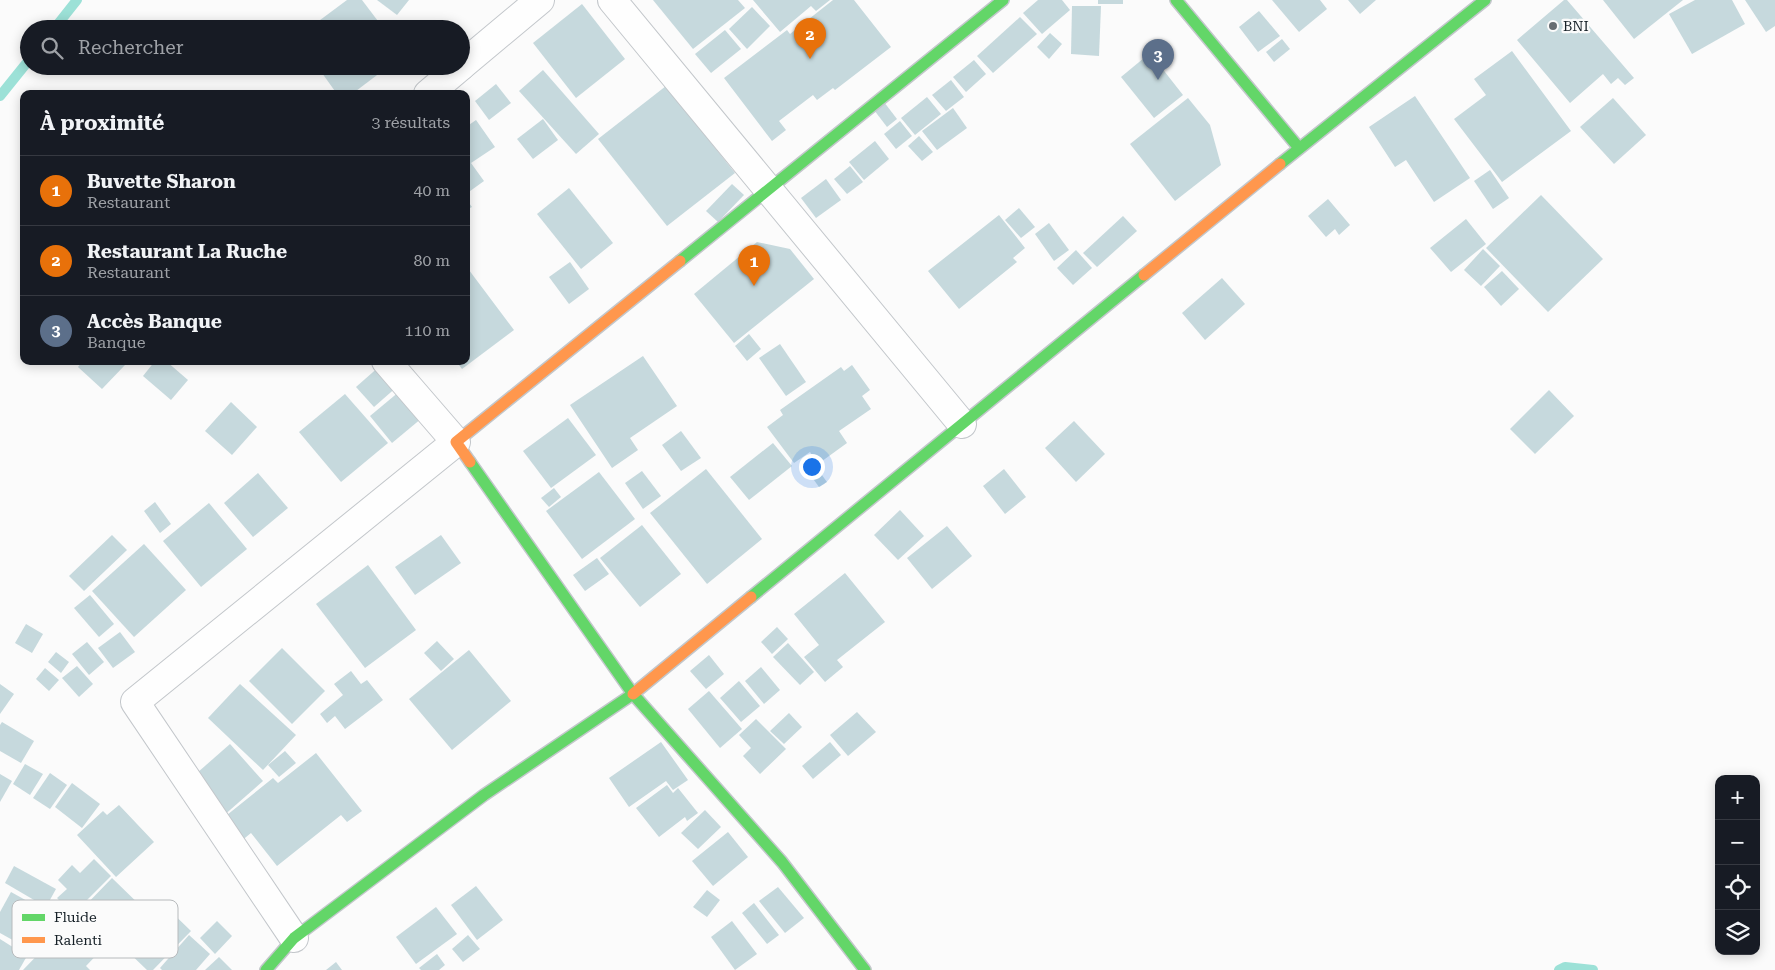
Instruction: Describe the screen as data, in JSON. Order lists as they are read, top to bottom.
{
  "places": ["BNI"],
  "legend": ["Fluide", "Ralenti"],
  "page": {
    "pins": ["2", "3", "1"],
    "search": "Rechercher",
    "heading": ["À proximité", "3 résultats"],
    "list": [
      {
        "mark": "1",
        "name": "Buvette Sharon",
        "note": "Restaurant",
        "value": "40 m"
      },
      {
        "mark": "2",
        "name": "Restaurant La Ruche",
        "note": "Restaurant",
        "value": "80 m"
      },
      {
        "mark": "3",
        "name": "Accès Banque",
        "note": "Banque",
        "value": "110 m"
      }
    ],
    "map_buttons": ["+", "−"]
  }
}
